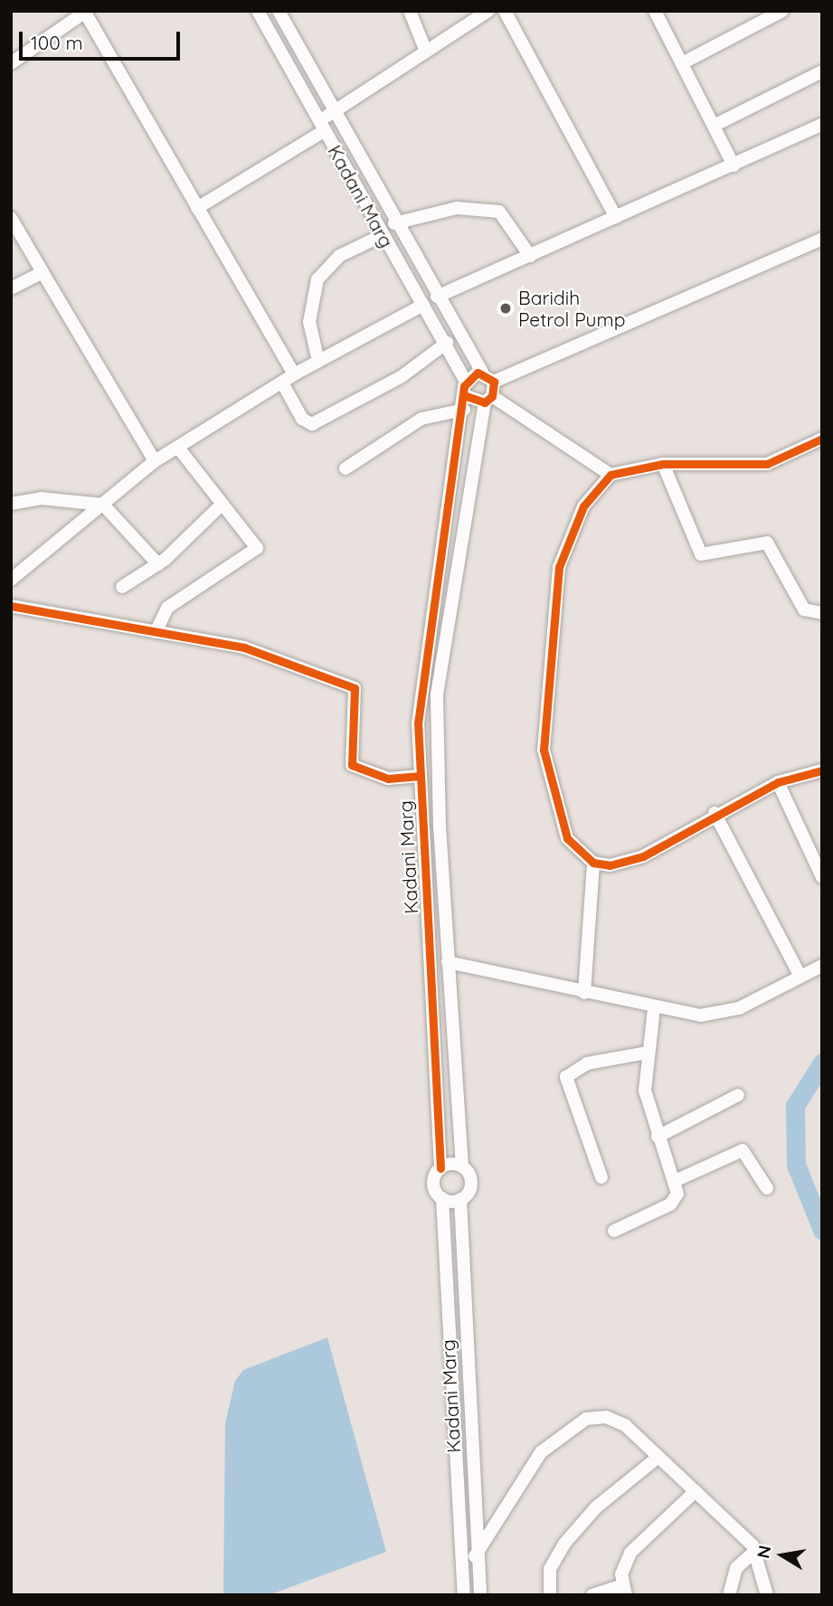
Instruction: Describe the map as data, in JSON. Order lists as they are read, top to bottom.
{
  "streets": {
    "street": ["Kadani Marg"]
  },
  "places": ["Baridih Petrol Pump"],
  "scale_bar": "100 m",
  "north": "left"
}
